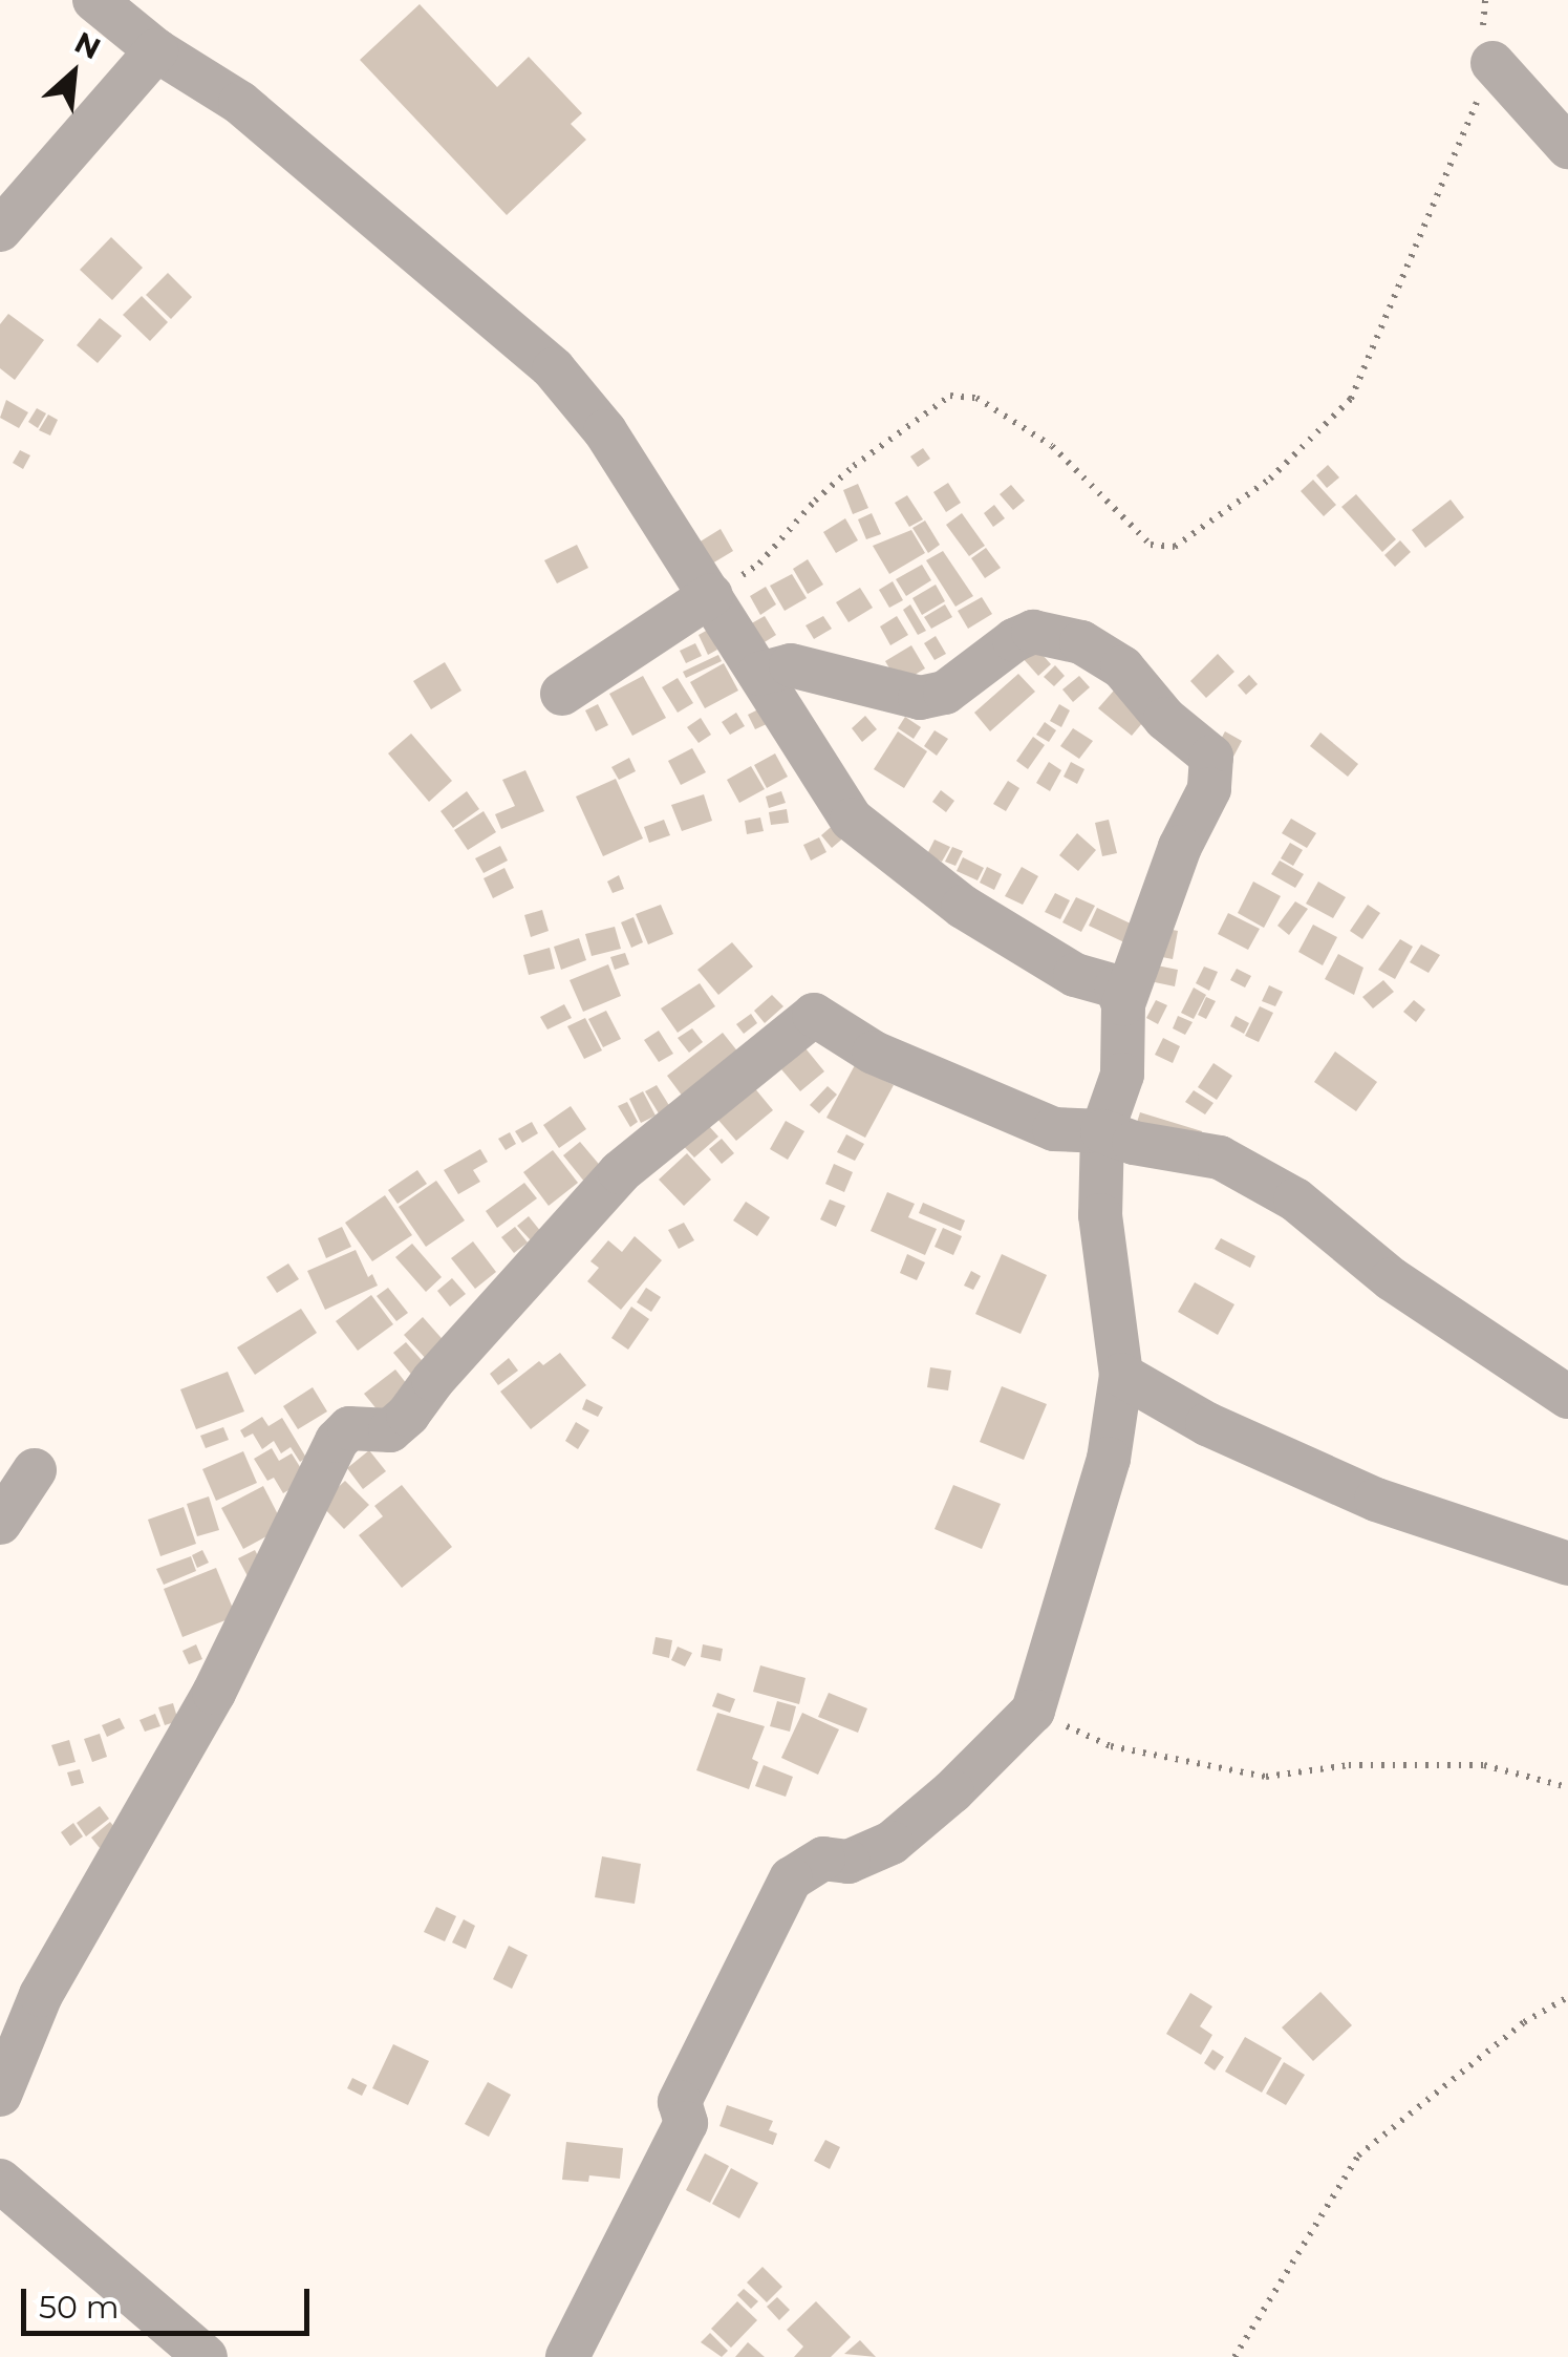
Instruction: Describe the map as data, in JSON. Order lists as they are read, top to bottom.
{
  "scale_bar": "50 m",
  "north": "top right"
}
